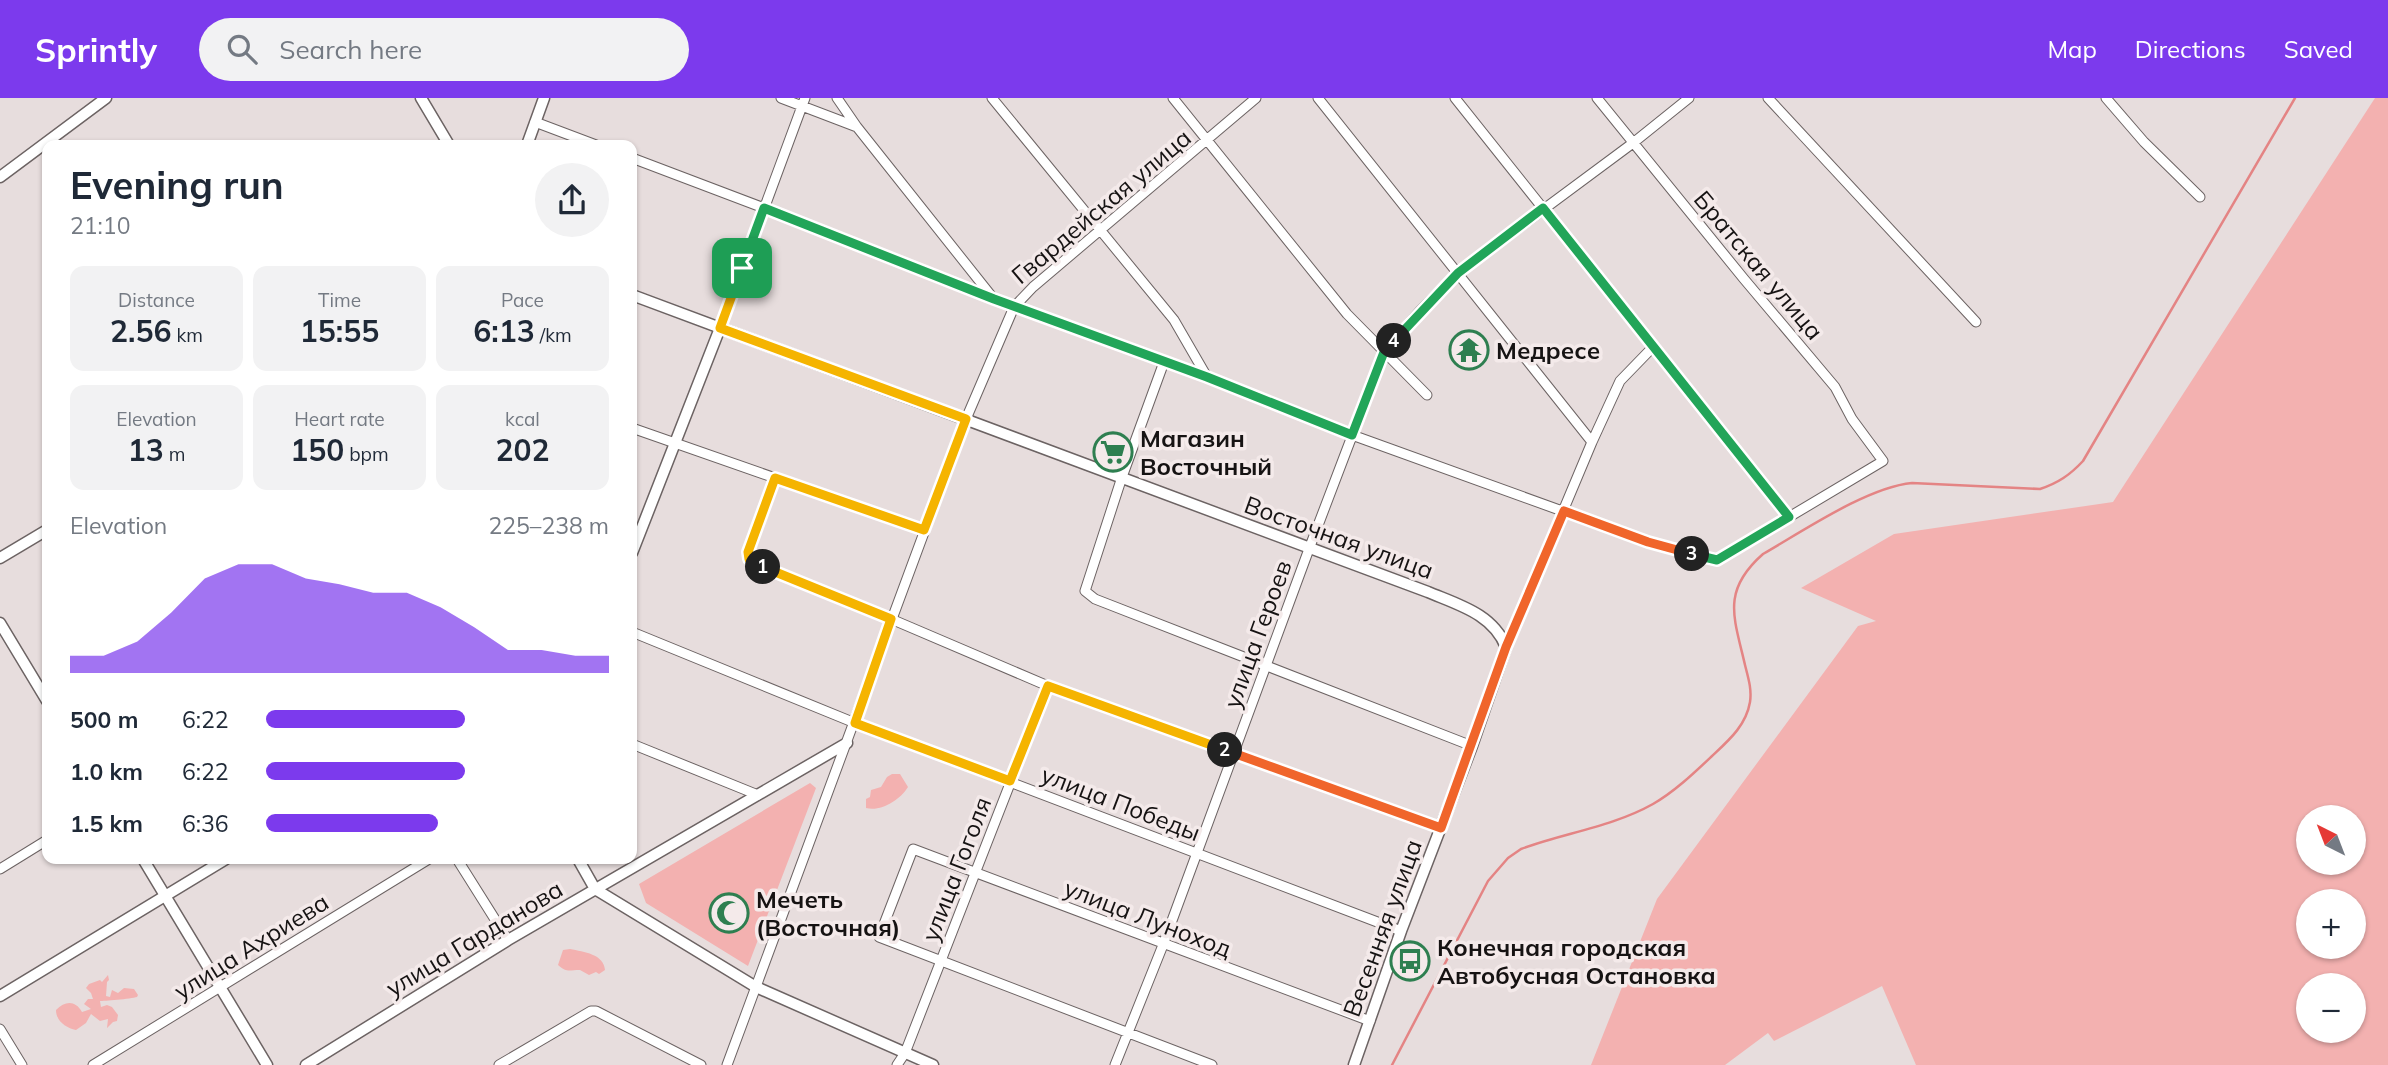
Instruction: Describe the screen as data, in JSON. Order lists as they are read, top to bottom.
{
  "streets": {
    "street": [
      "Гвардейская улица",
      "Братская улица",
      "Восточная улица",
      "улица Героев",
      "улица Победы",
      "улица Гоголя",
      "улица Луноход",
      "Весенняя улица",
      "улица Гарданова",
      "улица Ахриева"
    ]
  },
  "crossings": [
    ["Гвардейская улица", "Восточная улица"],
    ["Гвардейская улица", "улица Победы"],
    ["Гвардейская улица", "улица Гарданова"],
    ["Братская улица", "улица Героев"],
    ["Восточная улица", "улица Героев"],
    ["Восточная улица", "Весенняя улица"],
    ["улица Героев", "улица Победы"],
    ["улица Героев", "улица Луноход"],
    ["улица Победы", "улица Гоголя"],
    ["улица Победы", "Весенняя улица"],
    ["улица Гоголя", "улица Луноход"],
    ["улица Луноход", "Весенняя улица"]
  ],
  "places": {
    "temple": ["Медресе"],
    "supermarket": ["Магазин Восточный"],
    "mosque": ["Мечеть (Восточная)"],
    "bus stop": ["Конечная городская Автобусная Остановка"]
  },
  "north": "top left",
  "page": {
    "header": "Sprintly",
    "search": "Search here",
    "nav": ["Map", "Directions", "Saved"],
    "heading": ["Evening run", "21:10"],
    "stats": [
      ["Distance", "2.56 km"],
      ["Time", "15:55"],
      ["Pace", "6:13 /km"],
      ["Elevation", "13 m"],
      ["Heart rate", "150 bpm"],
      ["kcal", "202"]
    ],
    "pins": [
      "4",
      "3",
      "1",
      "2"
    ],
    "chart": ["Elevation", "225–238 m"],
    "list": [
      {
        "name": "500 m",
        "note": "6:22"
      },
      {
        "name": "1.0 km",
        "note": "6:22"
      },
      {
        "name": "1.5 km",
        "note": "6:36"
      }
    ],
    "map_buttons": ["+", "−"]
  }
}
